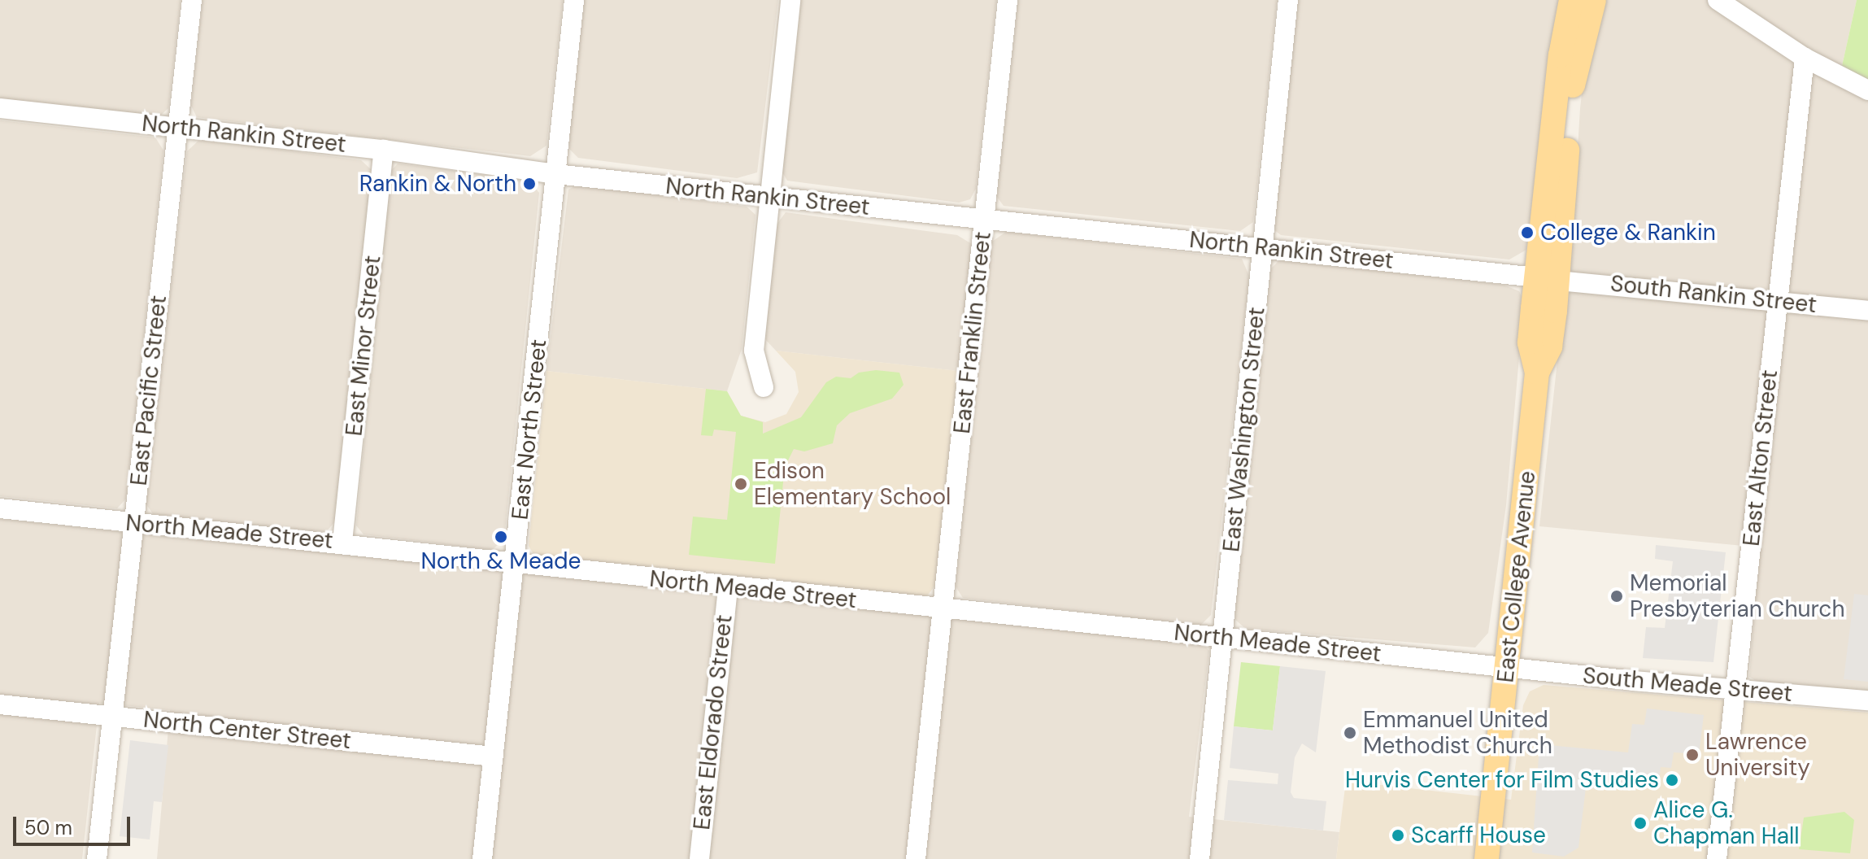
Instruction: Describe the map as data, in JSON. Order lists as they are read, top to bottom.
{
  "streets": {
    "main road": ["East College Avenue"],
    "street": [
      "North Rankin Street",
      "South Rankin Street",
      "East Franklin Street",
      "East Minor Street",
      "East Pacific Street",
      "East North Street",
      "East Washington Street",
      "East Alton Street",
      "North Meade Street",
      "South Meade Street",
      "East Eldorado Street",
      "North Center Street"
    ]
  },
  "crossings": [
    ["North Rankin Street", "South Rankin Street"],
    ["North Rankin Street", "East Franklin Street"],
    ["North Rankin Street", "East Minor Street"],
    ["North Rankin Street", "East Pacific Street"],
    ["North Rankin Street", "East North Street"],
    ["North Rankin Street", "East Washington Street"],
    ["North Rankin Street", "East College Avenue"],
    ["South Rankin Street", "East Alton Street"],
    ["South Rankin Street", "East College Avenue"],
    ["East Franklin Street", "North Meade Street"],
    ["East Minor Street", "North Meade Street"],
    ["East Pacific Street", "North Meade Street"],
    ["East Pacific Street", "North Center Street"],
    ["East North Street", "North Meade Street"],
    ["East North Street", "North Center Street"],
    ["East Washington Street", "North Meade Street"],
    ["East Alton Street", "South Meade Street"],
    ["North Meade Street", "East College Avenue"],
    ["North Meade Street", "South Meade Street"],
    ["North Meade Street", "East Eldorado Street"],
    ["East College Avenue", "South Meade Street"]
  ],
  "places": [
    "Rankin & North",
    "College & Rankin",
    "Edison Elementary School",
    "North & Meade",
    "Memorial Presbyterian Church",
    "Emmanuel United Methodist Church",
    "Lawrence University",
    "Hurvis Center for Film Studies",
    "Alice G. Chapman Hall",
    "Scarff House"
  ],
  "scale_bar": "50 m"
}
